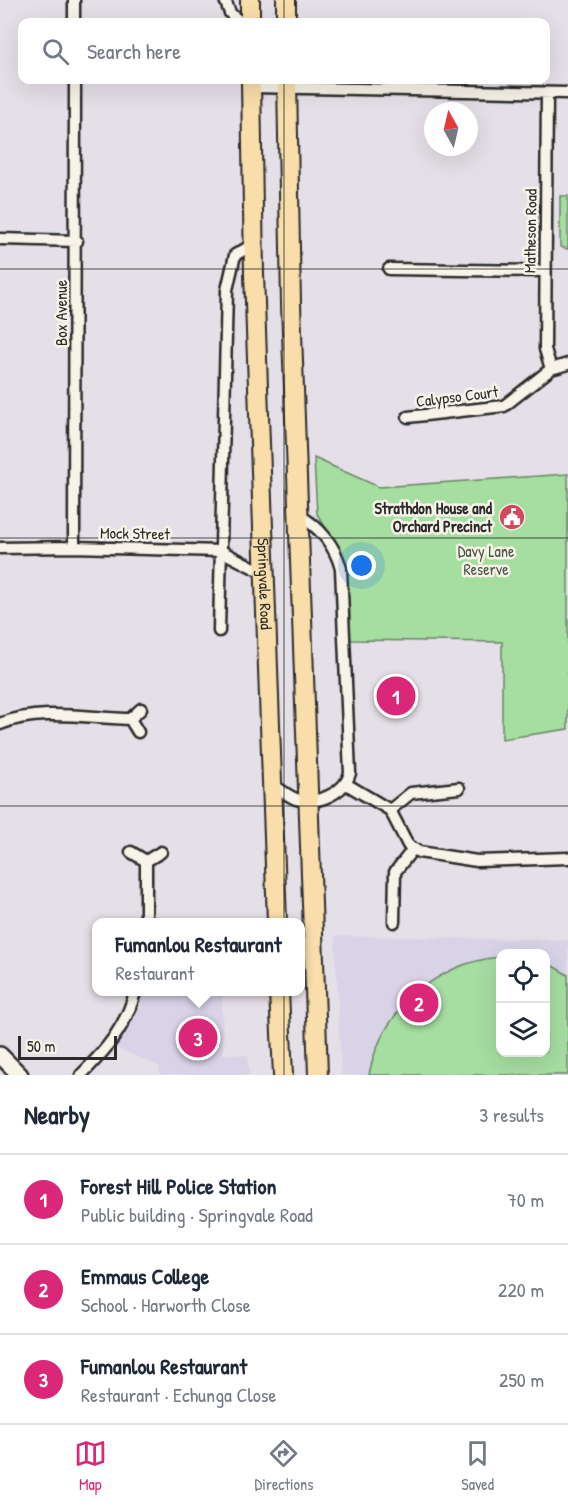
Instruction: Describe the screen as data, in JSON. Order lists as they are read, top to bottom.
{
  "streets": {
    "highway": ["Springvale Road"],
    "street": [
      "Matheson Road",
      "Box Avenue",
      "Calypso Court",
      "Mock Street"
    ]
  },
  "crossings": [
    ["Matheson Road", "Calypso Court"],
    ["Box Avenue", "Mock Street"],
    ["Mock Street", "Springvale Road"]
  ],
  "parks": ["Davy Lane Reserve"],
  "places": {
    "public building": ["Strathdon House and Orchard Precinct"]
  },
  "scale_bar": "50 m",
  "north": "top",
  "page": {
    "search": "Search here",
    "pins": ["1", "2", "3"],
    "popup": ["Fumanlou Restaurant", "Restaurant"],
    "scale": "50 m",
    "heading": ["Nearby", "3 results"],
    "list": [
      {
        "mark": "1",
        "name": "Forest Hill Police Station",
        "note": "Public building · Springvale Road",
        "value": "70 m"
      },
      {
        "mark": "2",
        "name": "Emmaus College",
        "note": "School · Harworth Close",
        "value": "220 m"
      },
      {
        "mark": "3",
        "name": "Fumanlou Restaurant",
        "note": "Restaurant · Echunga Close",
        "value": "250 m"
      }
    ],
    "nav": ["Map", "Directions", "Saved"]
  }
}
